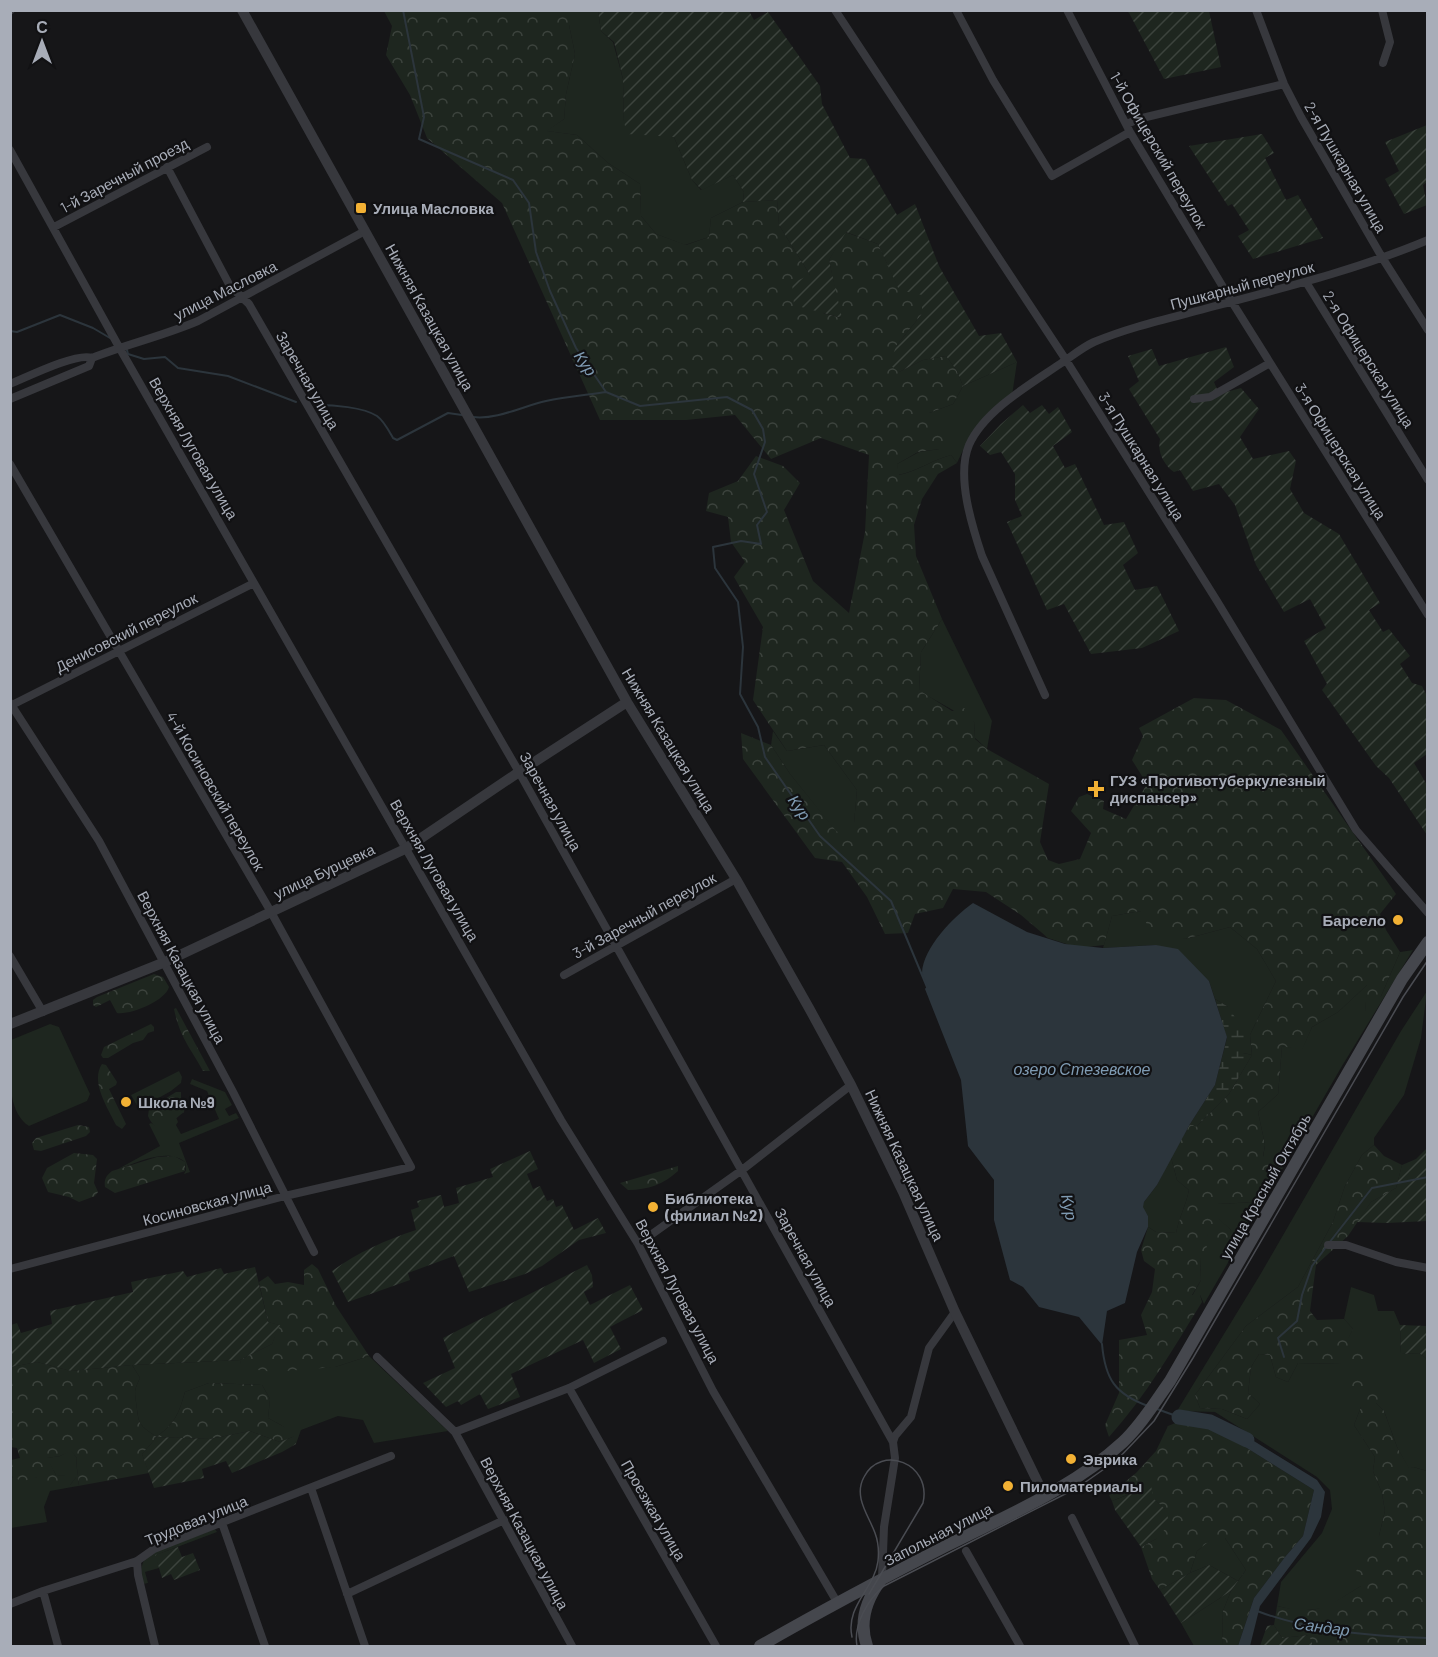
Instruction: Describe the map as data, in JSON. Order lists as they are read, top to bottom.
{
  "streets": {
    "main road": ["улица Красный Октябрь", "Запольная улица"],
    "street": [
      "1-й Офицерский переулок",
      "2-я Пушкарная улица",
      "1-й Заречный проезд",
      "Пушкарный переулок",
      "улица Масловка",
      "Нижняя Казацкая улица",
      "2-я Офицерская улица",
      "Заречная улица",
      "Верхняя Луговая улица",
      "3-я Офицерская улица",
      "3-я Пушкарная улица",
      "Денисовский переулок",
      "4-й Косиновский переулок",
      "улица Бурцевка",
      "3-й Заречный переулок",
      "Верхняя Казацкая улица",
      "Косиновская улица",
      "Проезжая улица",
      "Трудовая улица"
    ]
  },
  "crossings": [
    ["1-й Офицерский переулок", "Пушкарный переулок"],
    ["1-й Офицерский переулок", "3-я Офицерская улица"],
    ["2-я Пушкарная улица", "Пушкарный переулок"],
    ["1-й Заречный проезд", "Заречная улица"],
    ["1-й Заречный проезд", "Верхняя Луговая улица"],
    ["Пушкарный переулок", "2-я Офицерская улица"],
    ["Пушкарный переулок", "3-я Офицерская улица"],
    ["Пушкарный переулок", "3-я Пушкарная улица"],
    ["улица Масловка", "Нижняя Казацкая улица"],
    ["улица Масловка", "Заречная улица"],
    ["улица Масловка", "Верхняя Луговая улица"],
    ["Нижняя Казацкая улица", "улица Бурцевка"],
    ["Нижняя Казацкая улица", "3-й Заречный переулок"],
    ["Нижняя Казацкая улица", "Запольная улица"],
    ["Заречная улица", "улица Бурцевка"],
    ["Заречная улица", "3-й Заречный переулок"],
    ["Заречная улица", "Запольная улица"],
    ["Верхняя Луговая улица", "Денисовский переулок"],
    ["Верхняя Луговая улица", "улица Бурцевка"],
    ["Верхняя Луговая улица", "Запольная улица"],
    ["Денисовский переулок", "4-й Косиновский переулок"],
    ["Денисовский переулок", "Верхняя Казацкая улица"],
    ["4-й Косиновский переулок", "улица Бурцевка"],
    ["4-й Косиновский переулок", "Косиновская улица"],
    ["улица Бурцевка", "Верхняя Казацкая улица"],
    ["Верхняя Казацкая улица", "Косиновская улица"],
    ["улица Красный Октябрь", "Запольная улица"]
  ],
  "water": ["Кур", "озеро Стезевское", "Сандар"],
  "places": {
    "transit": ["Улица Масловка"],
    "health": ["ГУЗ «Противотуберкулезный диспансер»"],
    "other": [
      "Барсело",
      "Школа №9",
      "Библиотека (филиал №2)",
      "Эврика",
      "Пиломатериалы"
    ]
  },
  "north": "top"
}
